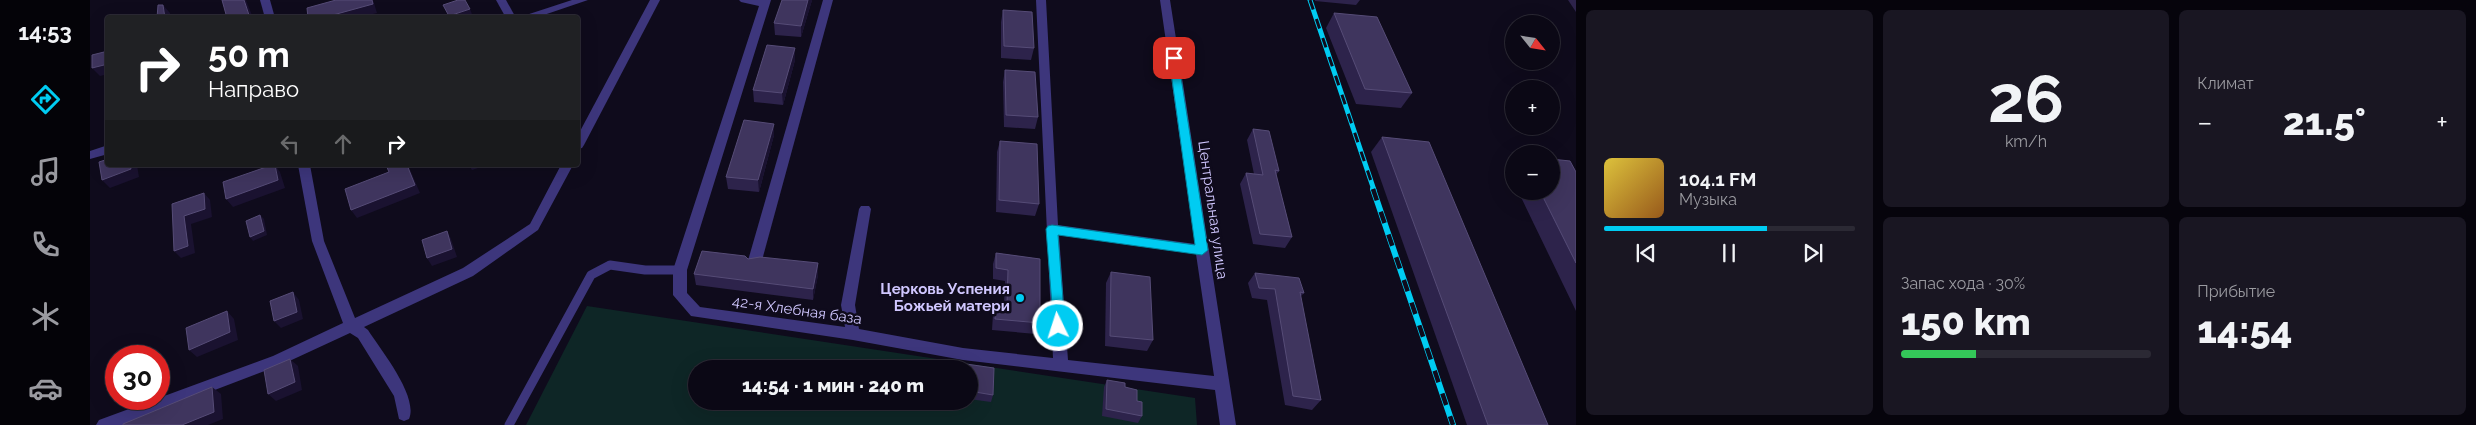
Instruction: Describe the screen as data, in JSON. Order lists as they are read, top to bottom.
{
  "streets": {
    "street": ["Центральная улица", "42-я Хлебная база"]
  },
  "crossings": [
    ["Центральная улица", "42-я Хлебная база"]
  ],
  "places": ["Церковь Успения Божьей матери"],
  "north": "bottom right",
  "page": {
    "tabs": "14:53",
    "tile": [
      ["26", "km/h"],
      "Климат",
      ["Запас хода · 30%", "150 km"],
      ["Прибытие", "14:54"]
    ],
    "map_buttons": ["+", "−"],
    "turn": ["50 m", "Направо"],
    "heat": ["−", "21.5°", "+"],
    "song": ["104.1 FM", "Музыка"],
    "limit": "30",
    "trip": "14:54 · 1 мин · 240 m"
  }
}
